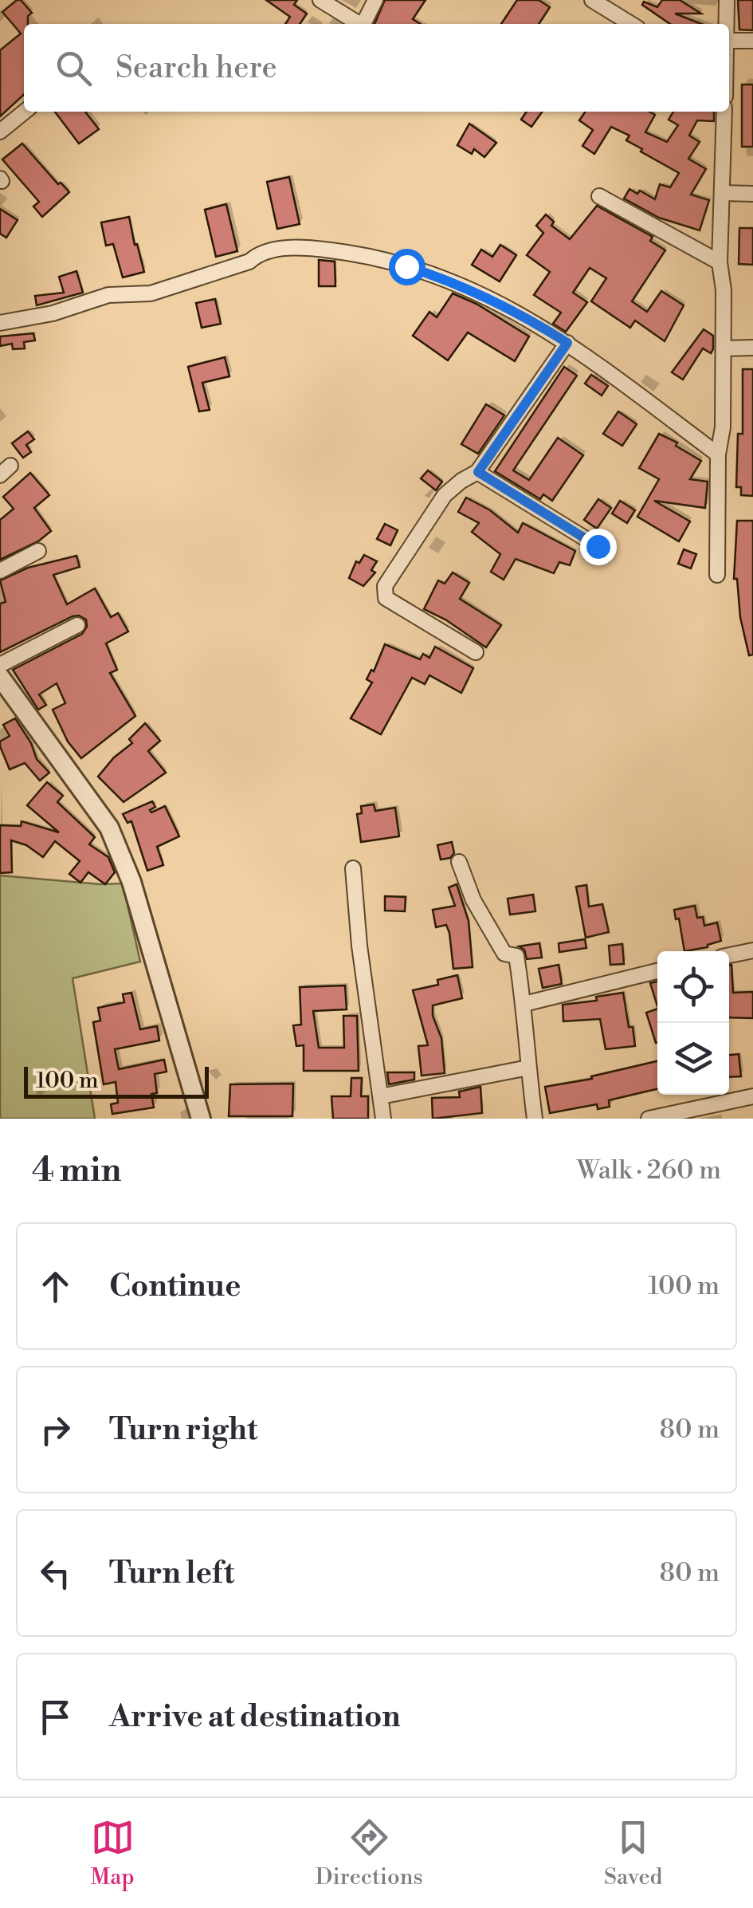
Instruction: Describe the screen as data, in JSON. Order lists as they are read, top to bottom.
{
  "scale_bar": "100 m",
  "page": {
    "search": "Search here",
    "scale": "100 m",
    "heading": ["4 min", "Walk · 260 m"],
    "list": [
      ["Continue", "100 m"],
      ["Turn right", "80 m"],
      ["Turn left", "80 m"],
      "Arrive at destination"
    ],
    "nav": ["Map", "Directions", "Saved"]
  }
}
